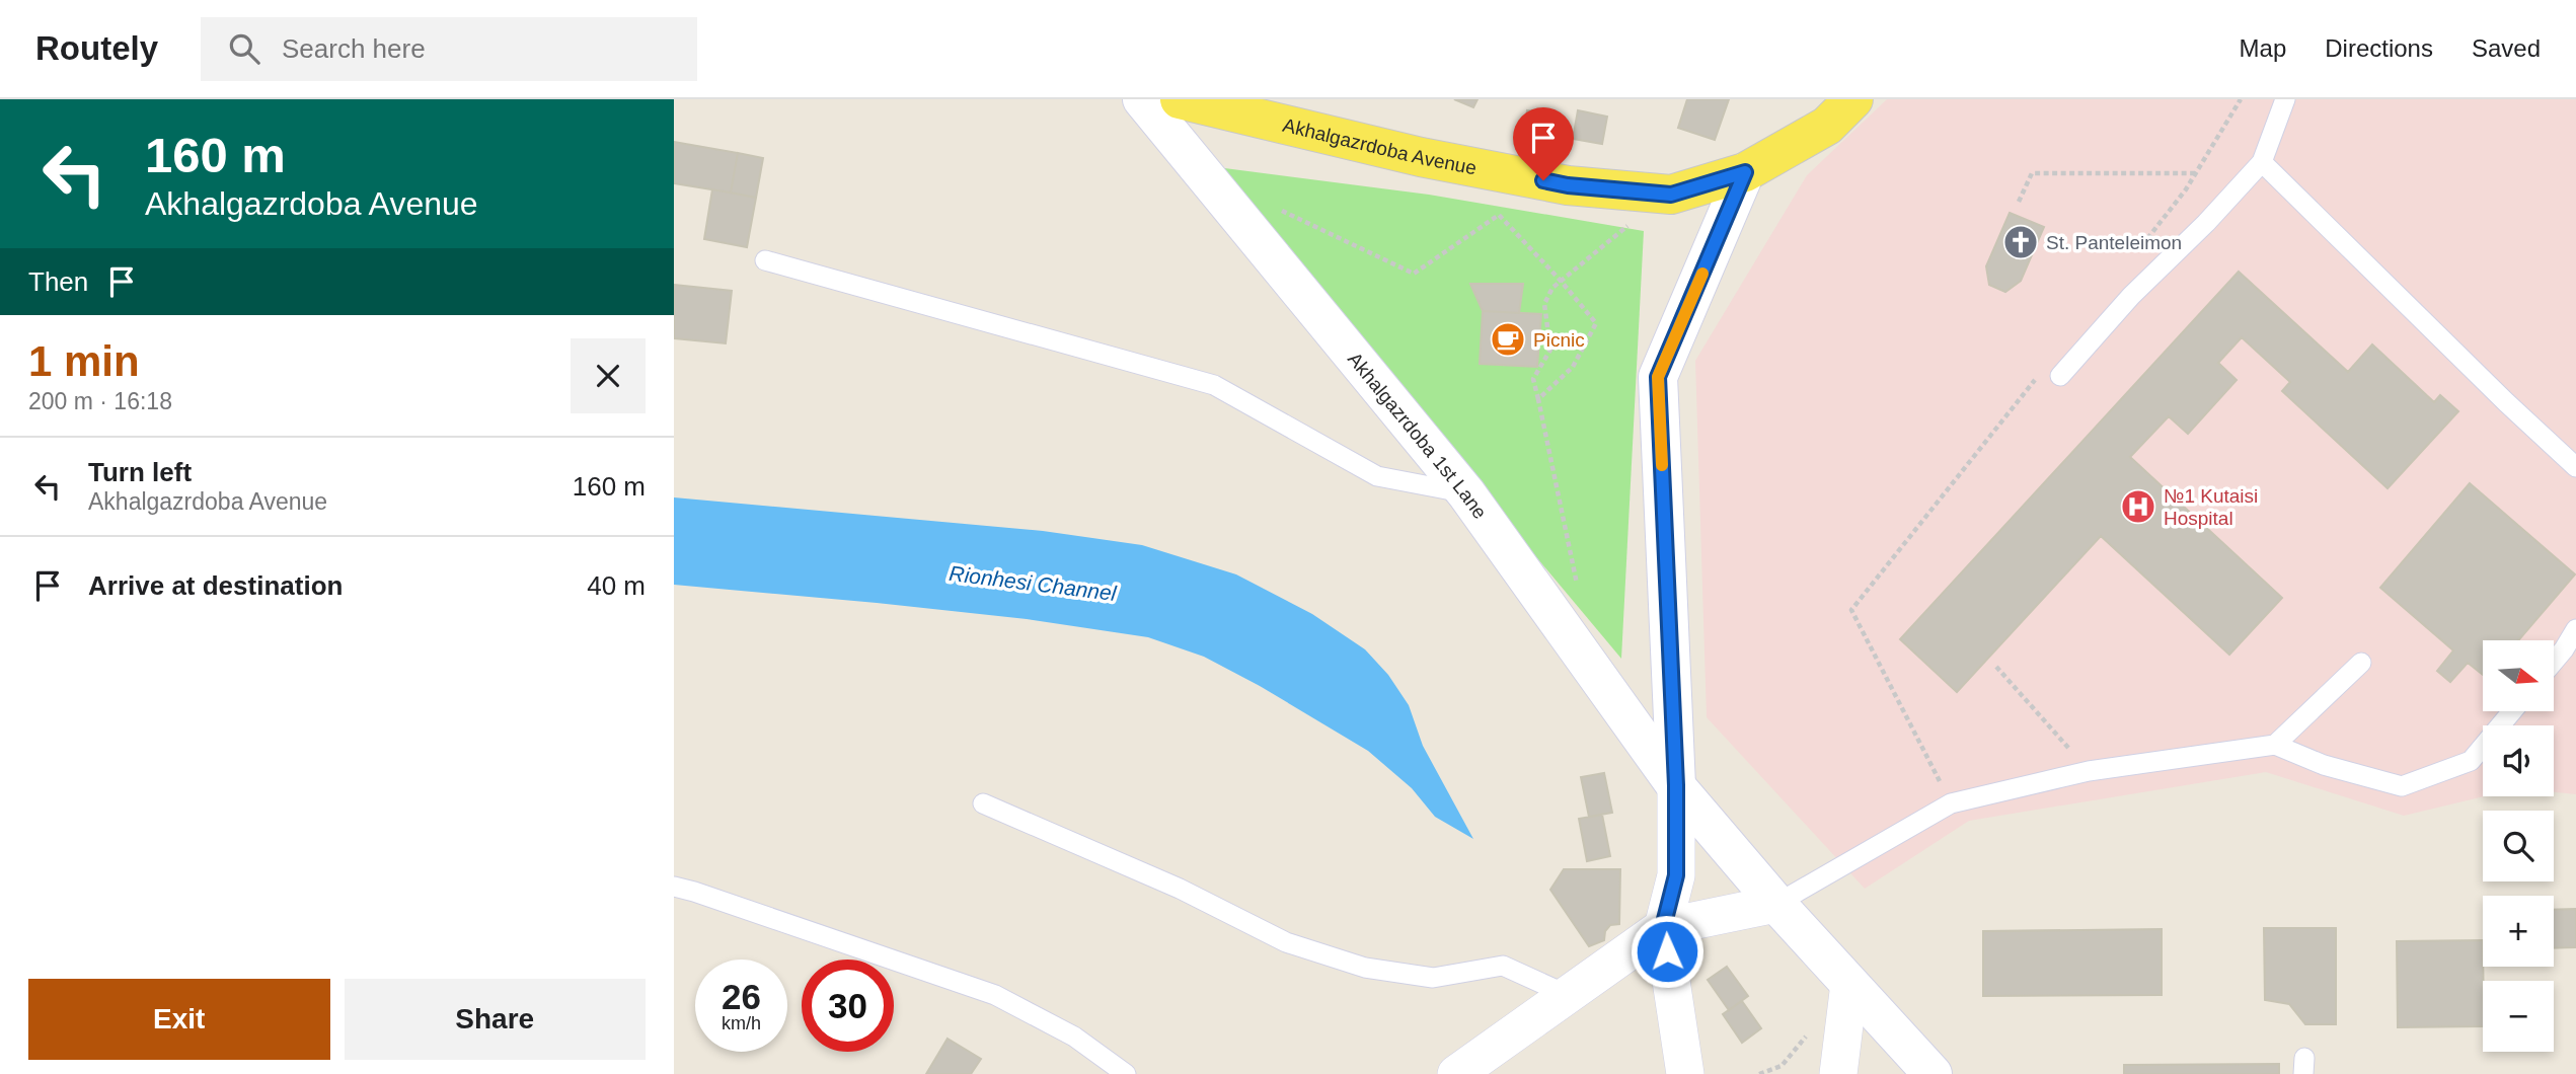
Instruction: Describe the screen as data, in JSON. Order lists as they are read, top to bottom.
{
  "streets": {
    "main road": ["Akhalgazrdoba Avenue"],
    "street": ["Akhalgazrdoba 1st Lane"]
  },
  "water": ["Rionhesi Channel"],
  "places": {
    "church": ["St. Panteleimon"],
    "cafe": ["Picnic"],
    "hospital": ["№1 Kutaisi Hospital"]
  },
  "north": "right",
  "page": {
    "header": "Routely",
    "search": "Search here",
    "nav": ["Map", "Directions", "Saved"],
    "turn": ["160 m", "Akhalgazrdoba Avenue"],
    "then": "Then",
    "heading": ["1 min", "200 m · 16:18"],
    "list": [
      {
        "name": "Turn left",
        "note": "Akhalgazrdoba Avenue",
        "value": "160 m"
      },
      {
        "name": "Arrive at destination",
        "value": "40 m"
      }
    ],
    "map_buttons": ["+", "−"],
    "speed": "26 km/h",
    "limit": "30",
    "buttons": ["Exit", "Share"]
  }
}
